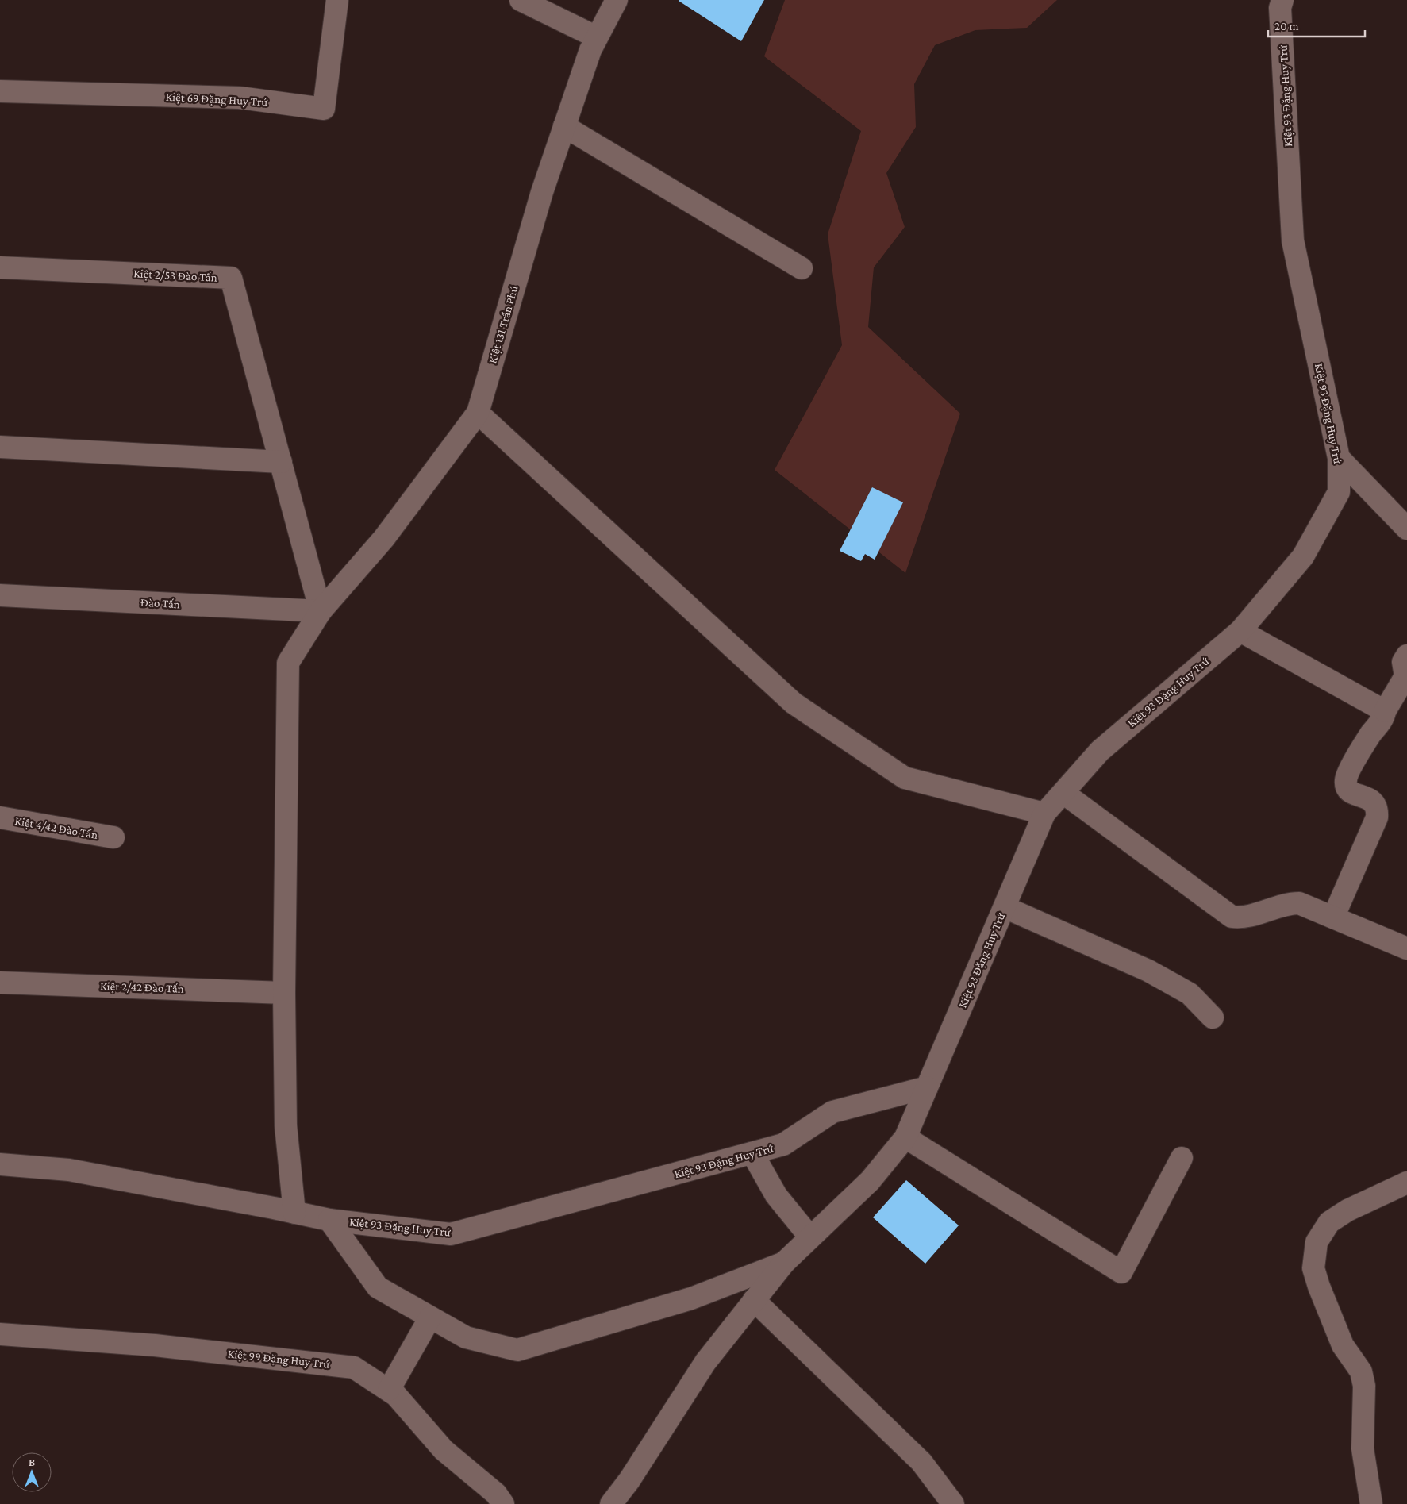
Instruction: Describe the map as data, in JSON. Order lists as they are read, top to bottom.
{
  "streets": {
    "street": [
      "Kiệt 93 Đặng Huy Trứ",
      "Kiệt 69 Đặng Huy Trứ",
      "Kiệt 2/53 Đào Tấn",
      "Kiệt 131 Trần Phú",
      "Đào Tấn",
      "Kiệt 4/42 Đào Tấn",
      "Kiệt 2/42 Đào Tấn",
      "Kiệt 99 Đặng Huy Trứ"
    ]
  },
  "crossings": [
    ["Kiệt 93 Đặng Huy Trứ", "Kiệt 131 Trần Phú"],
    ["Kiệt 2/53 Đào Tấn", "Kiệt 131 Trần Phú"],
    ["Kiệt 2/53 Đào Tấn", "Đào Tấn"],
    ["Kiệt 131 Trần Phú", "Đào Tấn"],
    ["Kiệt 131 Trần Phú", "Kiệt 2/42 Đào Tấn"]
  ],
  "scale_bar": "20 m",
  "north": "top"
}
